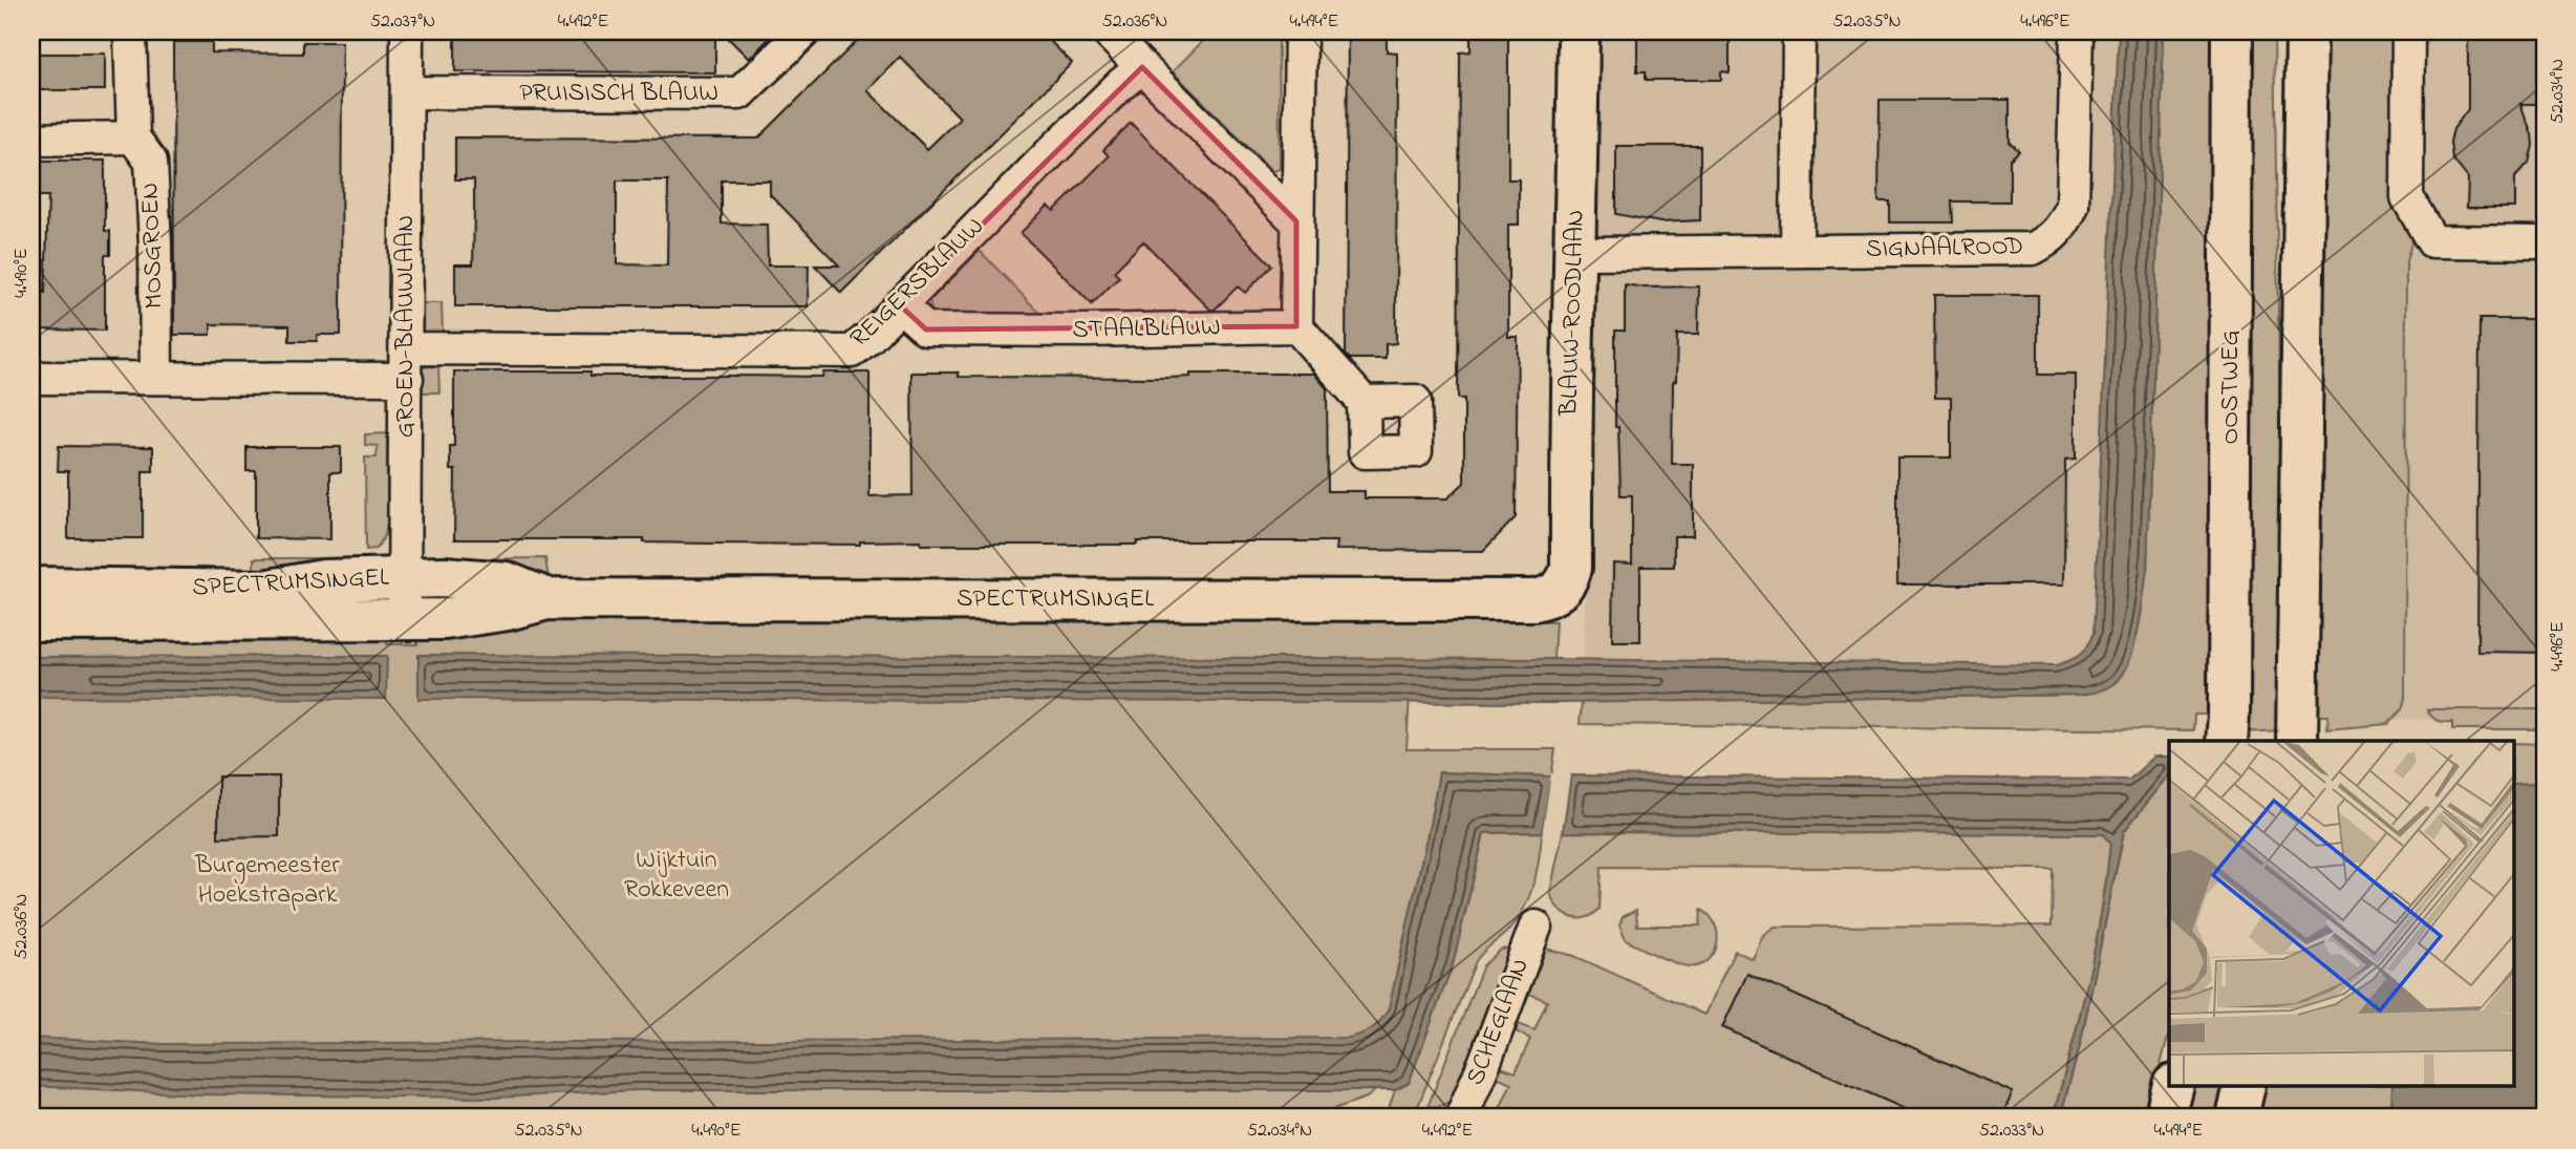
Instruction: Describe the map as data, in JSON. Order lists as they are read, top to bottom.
{
  "streets": {
    "street": [
      "PRUISISCH BLAUW",
      "MOSGROEN",
      "SIGNAALROOD",
      "REIGERSBLAUW",
      "BLAUW-ROODLAAN",
      "GROEN-BLAUWLAAN",
      "STAALBLAUW",
      "OOSTWEG",
      "SPECTRUMSINGEL",
      "SCHEGLAAN"
    ]
  },
  "crossings": [
    ["PRUISISCH BLAUW", "GROEN-BLAUWLAAN"],
    ["SIGNAALROOD", "BLAUW-ROODLAAN"],
    ["REIGERSBLAUW", "GROEN-BLAUWLAAN"],
    ["REIGERSBLAUW", "STAALBLAUW"],
    ["BLAUW-ROODLAAN", "SPECTRUMSINGEL"],
    ["GROEN-BLAUWLAAN", "SPECTRUMSINGEL"]
  ],
  "parks": ["Wijktuin Rokkeveen", "Burgemeester Hoekstrapark"],
  "coordinates": [
    "52.037°N",
    "4.492°E",
    "52.036°N",
    "4.494°E",
    "52.035°N",
    "4.496°E",
    "52.034°N",
    "4.490°E",
    "52.033°N"
  ]
}
